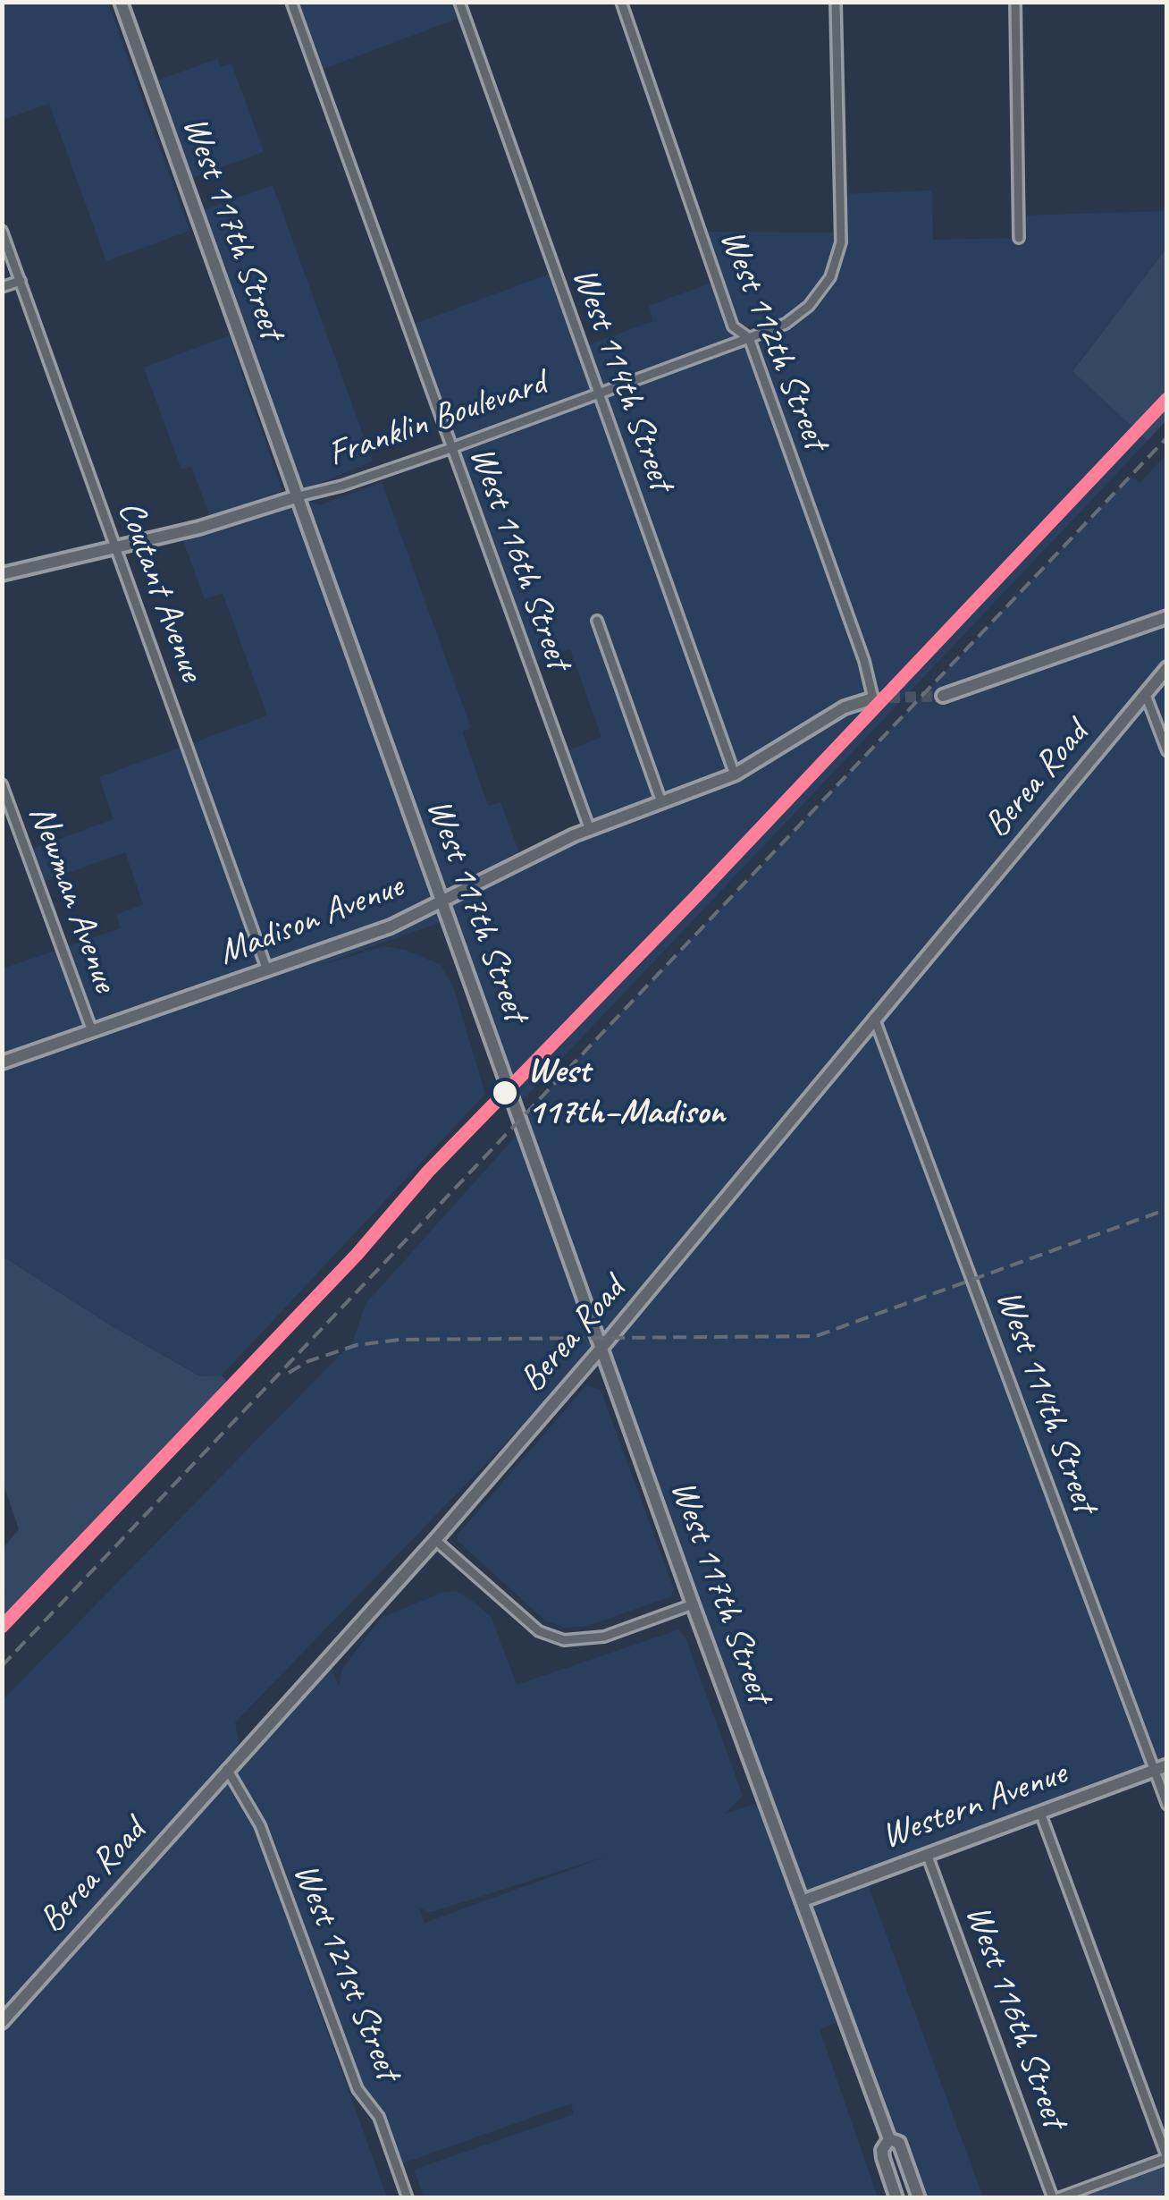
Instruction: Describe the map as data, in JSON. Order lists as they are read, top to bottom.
{
  "streets": {
    "main road": [
      "West 117th Street",
      "Franklin Boulevard",
      "Berea Road",
      "Madison Avenue",
      "Western Avenue"
    ],
    "street": [
      "West 112th Street",
      "West 114th Street",
      "West 116th Street",
      "Coutant Avenue",
      "Newman Avenue",
      "West 121st Street"
    ]
  },
  "crossings": [
    ["West 117th Street", "Franklin Boulevard"],
    ["West 117th Street", "Berea Road"],
    ["West 117th Street", "Madison Avenue"],
    ["West 117th Street", "Western Avenue"],
    ["West 112th Street", "Franklin Boulevard"],
    ["West 112th Street", "Madison Avenue"],
    ["West 114th Street", "Franklin Boulevard"],
    ["West 114th Street", "Berea Road"],
    ["West 114th Street", "Madison Avenue"],
    ["West 114th Street", "Western Avenue"],
    ["Franklin Boulevard", "West 116th Street"],
    ["Franklin Boulevard", "Coutant Avenue"],
    ["West 116th Street", "Madison Avenue"],
    ["West 116th Street", "Western Avenue"],
    ["Coutant Avenue", "Madison Avenue"],
    ["Berea Road", "West 121st Street"],
    ["Newman Avenue", "Madison Avenue"]
  ],
  "places": ["West 117th–Madison"]
}
